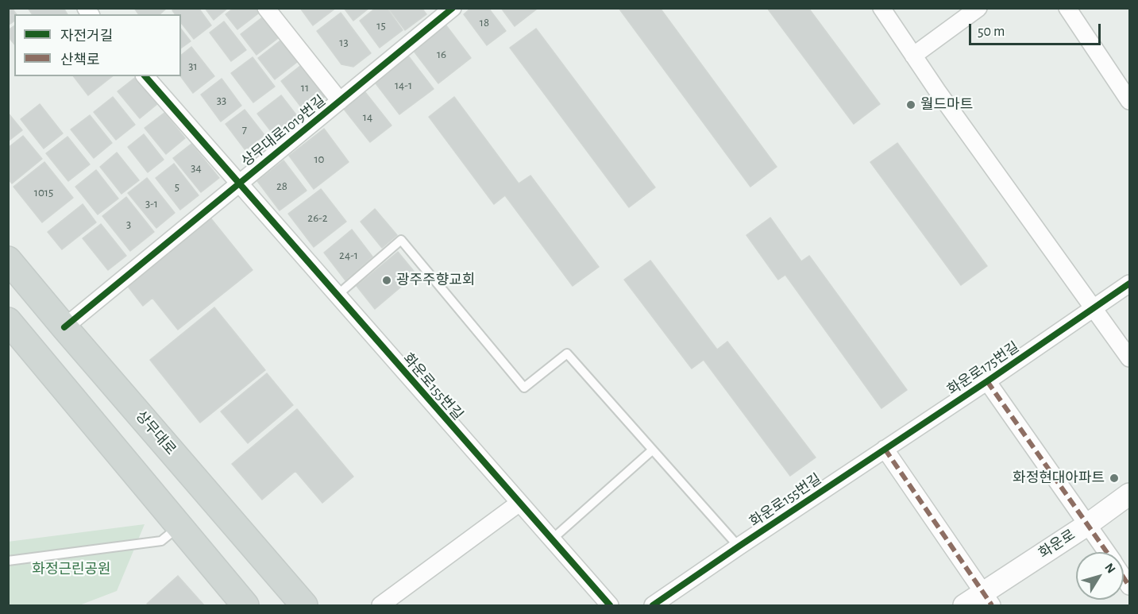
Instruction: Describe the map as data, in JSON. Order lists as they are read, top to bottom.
{
  "streets": {
    "main road": ["상무대로"],
    "street": [
      "상무대로1019번길",
      "화운로175번길",
      "화운로155번길",
      "화운로"
    ]
  },
  "crossings": [
    ["상무대로1019번길", "화운로155번길"],
    ["상무대로1019번길", "상무대로"],
    ["화운로175번길", "화운로155번길"],
    ["화운로175번길", "화운로"]
  ],
  "parks": ["화정근린공원"],
  "places": ["월드마트", "광주주향교회", "화정현대아파트"],
  "house_numbers": [
    "18",
    "15",
    "13",
    "16",
    "31",
    "14-1",
    "11",
    "33",
    "14",
    "7",
    "10",
    "34",
    "28",
    "5",
    "1015",
    "3-1",
    "26-2",
    "3",
    "24-1"
  ],
  "legend": ["자전거길", "산책로"],
  "scale_bar": "50 m",
  "north": "top right"
}
